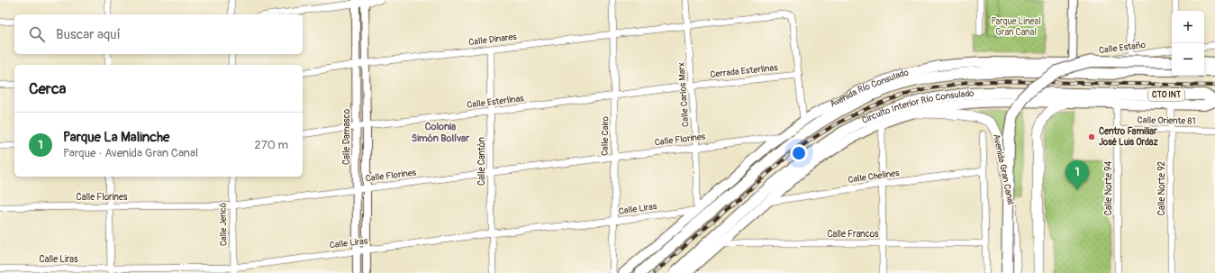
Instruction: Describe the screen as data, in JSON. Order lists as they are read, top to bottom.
{
  "streets": {
    "highway": ["CTO INT", "Circuito Interior Río Consulado"],
    "main road": ["Avenida Río Consulado", "Avenida Gran Canal"],
    "street": [
      "Calle Dinares",
      "Calle Estaño",
      "Cerrada Esterlinas",
      "Calle Carlos Marx",
      "Calle Esterlinas",
      "Calle Oriente 81",
      "Calle Cairo",
      "Calle Damasco",
      "Calle Florines",
      "Calle Cantón",
      "Calle Chelines",
      "Calle Norte 94",
      "Calle Norte 92",
      "Calle Liras",
      "Calle Jericó",
      "Calle Francos"
    ]
  },
  "crossings": [
    ["Calle Dinares", "Cerrada Esterlinas"],
    ["Calle Dinares", "Calle Carlos Marx"],
    ["Calle Dinares", "Calle Cairo"],
    ["Calle Dinares", "Calle Damasco"],
    ["Calle Dinares", "Calle Cantón"],
    ["Cerrada Esterlinas", "Calle Carlos Marx"],
    ["Cerrada Esterlinas", "Calle Esterlinas"],
    ["Avenida Río Consulado", "Calle Carlos Marx"],
    ["Avenida Río Consulado", "Calle Florines"],
    ["Avenida Río Consulado", "Calle Liras"],
    ["Calle Carlos Marx", "Calle Esterlinas"],
    ["Calle Carlos Marx", "Calle Florines"],
    ["Calle Carlos Marx", "Calle Liras"],
    ["CTO INT", "Circuito Interior Río Consulado"],
    ["CTO INT", "Avenida Gran Canal"],
    ["CTO INT", "Calle Chelines"],
    ["CTO INT", "Calle Norte 94"],
    ["CTO INT", "Calle Norte 92"],
    ["CTO INT", "Calle Francos"],
    ["Calle Esterlinas", "Calle Cairo"],
    ["Calle Esterlinas", "Calle Damasco"],
    ["Calle Esterlinas", "Calle Cantón"],
    ["Calle Oriente 81", "Calle Norte 94"],
    ["Calle Oriente 81", "Calle Norte 92"],
    ["Calle Cairo", "Calle Florines"],
    ["Calle Cairo", "Calle Liras"],
    ["Calle Damasco", "Calle Florines"],
    ["Calle Damasco", "Calle Liras"],
    ["Calle Florines", "Calle Cantón"],
    ["Calle Florines", "Calle Jericó"],
    ["Calle Cantón", "Calle Liras"],
    ["Calle Liras", "Calle Jericó"]
  ],
  "districts": ["Colonia Simón Bolívar"],
  "parks": ["Parque Lineal Gran Canal"],
  "places": ["Centro Familiar José Luis Ordaz"],
  "page": {
    "map_buttons": ["+", "−"],
    "search": "Buscar aquí",
    "heading": "Cerca",
    "list": [
      {
        "mark": "1",
        "name": "Parque La Malinche",
        "note": "Parque · Avenida Gran Canal",
        "value": "270 m"
      }
    ],
    "pins": "1"
  }
}
